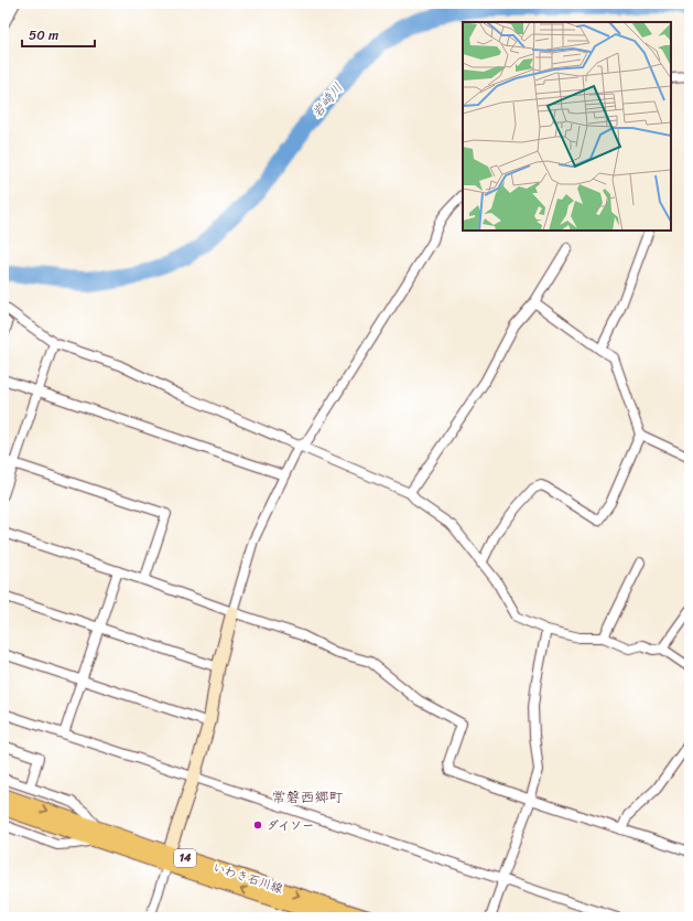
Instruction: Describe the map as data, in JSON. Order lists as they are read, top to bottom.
{
  "streets": {
    "main road": ["14", "いわき石川線"]
  },
  "districts": ["常磐西郷町"],
  "water": ["岩崎川"],
  "places": ["ダイソー"],
  "scale_bar": "50 m"
}
